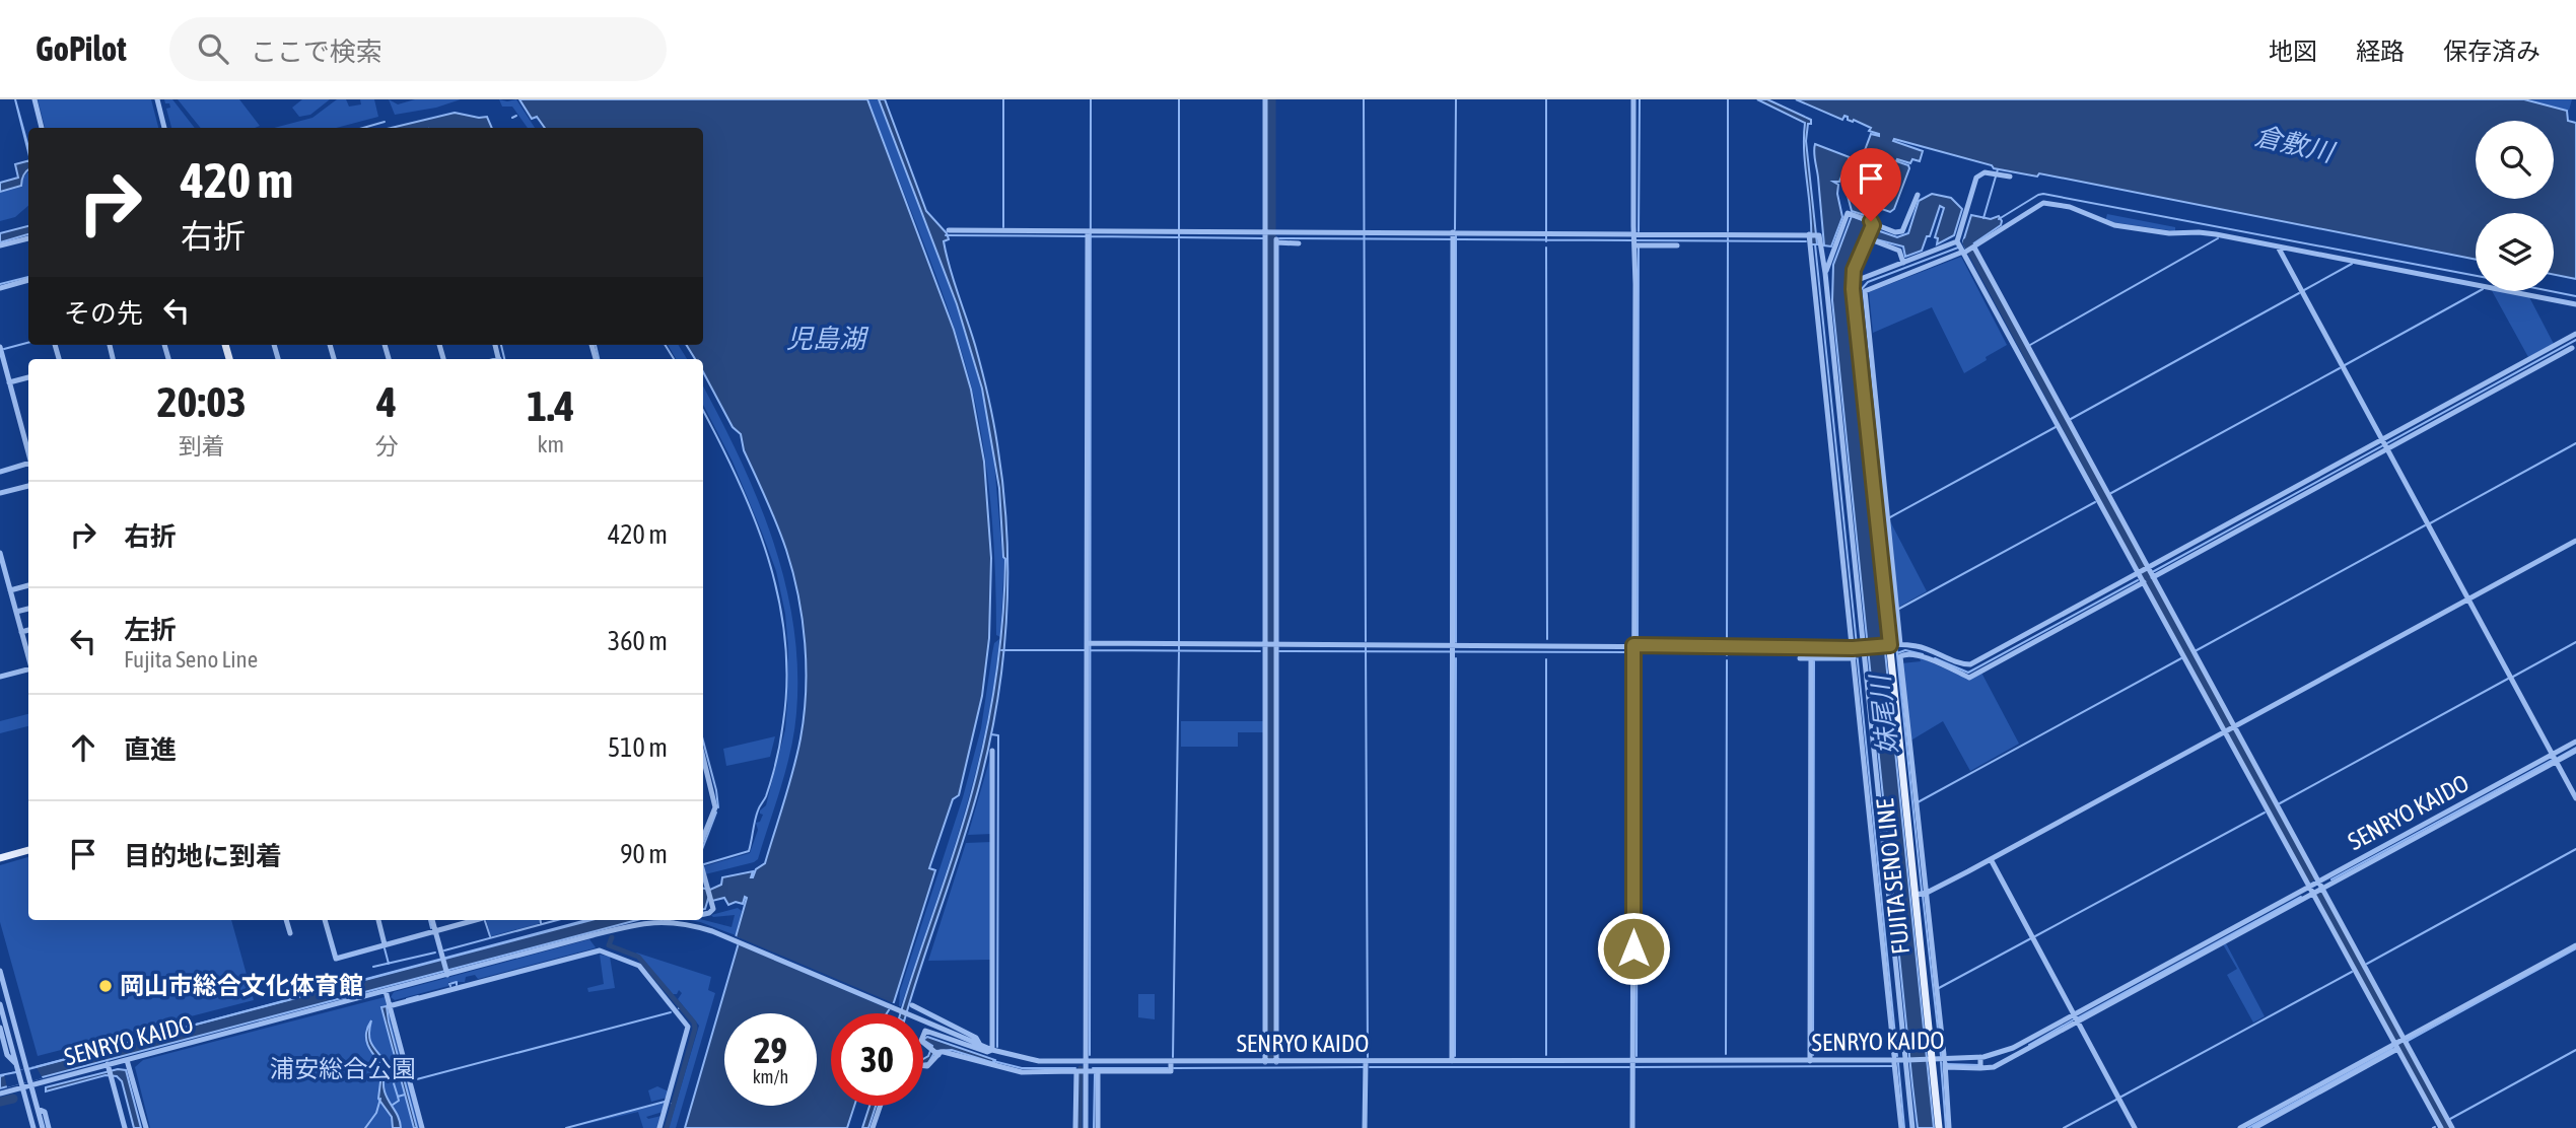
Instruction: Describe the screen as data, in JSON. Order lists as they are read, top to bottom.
{
  "streets": {
    "main road": ["FUJITA SENO LINE"],
    "street": ["SENRYO KAIDO"]
  },
  "crossings": [
    ["SENRYO KAIDO", "FUJITA SENO LINE"]
  ],
  "water": ["倉敷川", "児島湖", "妹尾川"],
  "parks": ["浦安総合公園"],
  "places": ["岡山市総合文化体育館"],
  "page": {
    "header": "GoPilot",
    "search": "ここで検索",
    "nav": ["地図", "経路", "保存済み"],
    "turn": ["420 m", "右折"],
    "then": "その先",
    "eta": [
      "20:03",
      "到着",
      "4",
      "分",
      "1.4",
      "km"
    ],
    "list": [
      {
        "name": "右折",
        "value": "420 m"
      },
      {
        "name": "左折",
        "note": "Fujita Seno Line",
        "value": "360 m"
      },
      {
        "name": "直進",
        "value": "510 m"
      },
      {
        "name": "目的地に到着",
        "value": "90 m"
      }
    ],
    "speed": "29 km/h",
    "limit": "30"
  }
}
